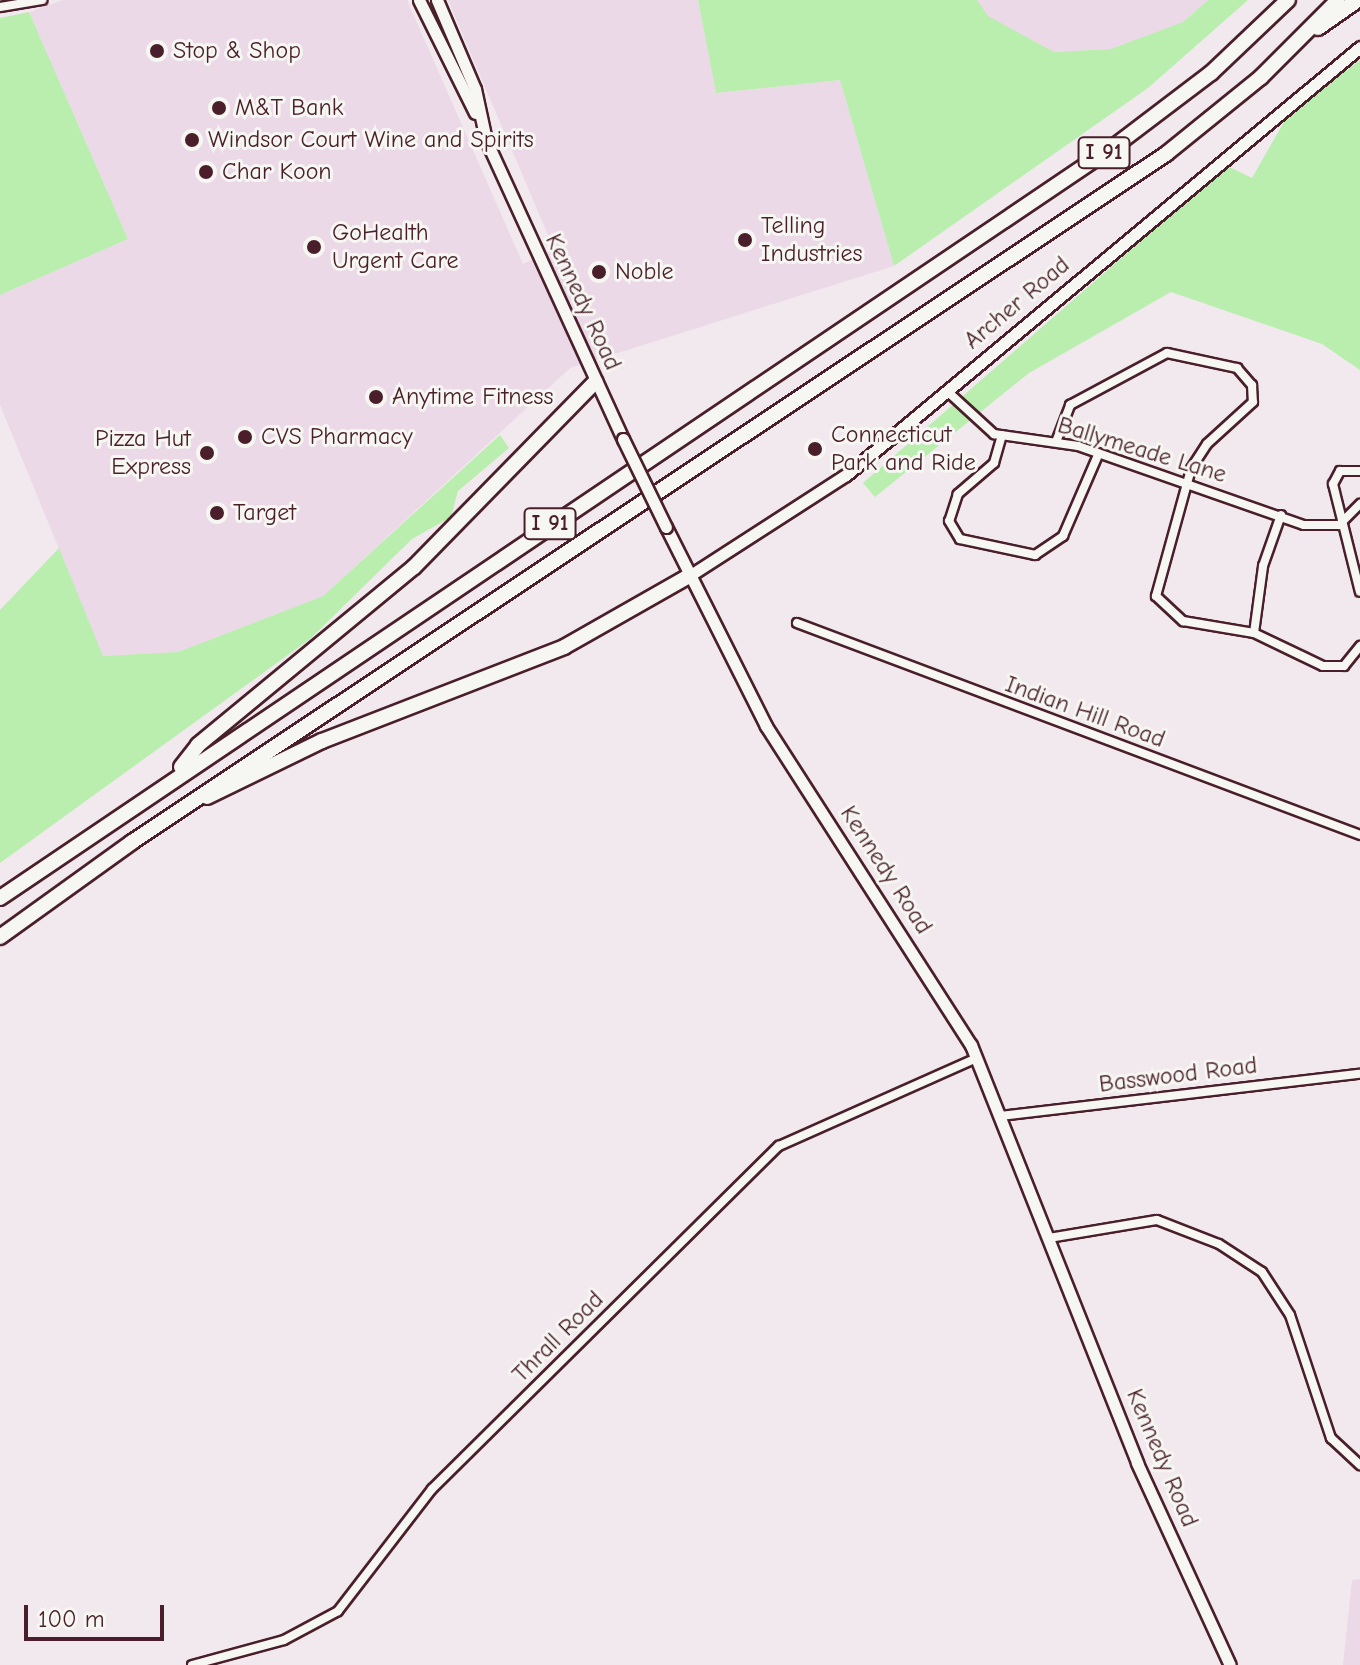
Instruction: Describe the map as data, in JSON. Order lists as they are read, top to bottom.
{
  "streets": {
    "highway": ["I 91"],
    "street": [
      "Kennedy Road",
      "Archer Road",
      "Ballymeade Lane",
      "Indian Hill Road",
      "Basswood Road",
      "Thrall Road"
    ]
  },
  "crossings": [
    ["Kennedy Road", "Archer Road"],
    ["Kennedy Road", "Basswood Road"],
    ["Kennedy Road", "Thrall Road"],
    ["Archer Road", "Ballymeade Lane"]
  ],
  "places": [
    "Stop & Shop",
    "M&T Bank",
    "Windsor Court Wine and Spirits",
    "Char Koon",
    "Telling Industries",
    "GoHealth Urgent Care",
    "Noble",
    "Anytime Fitness",
    "CVS Pharmacy",
    "Connecticut Park and Ride",
    "Pizza Hut Express",
    "Target"
  ],
  "scale_bar": "100 m"
}
